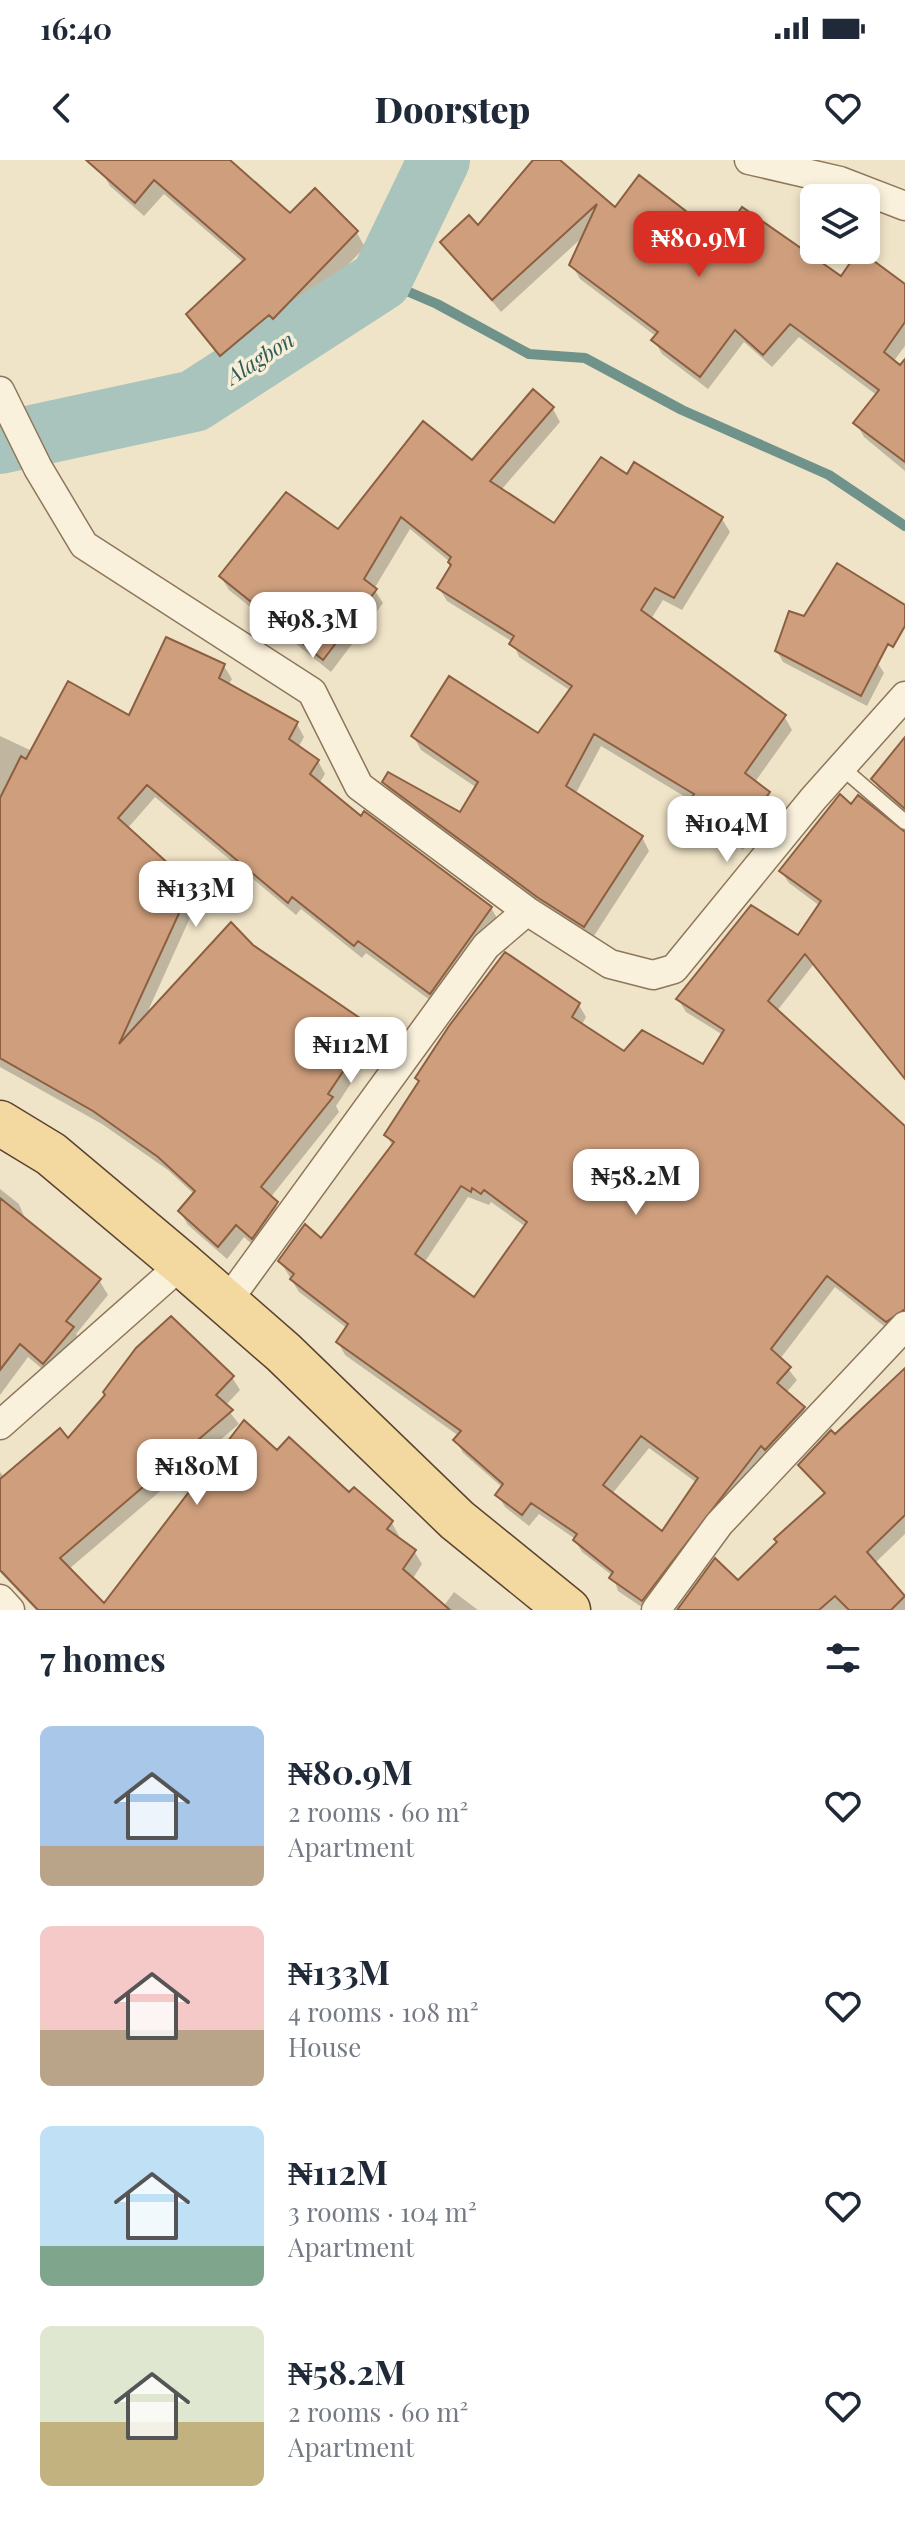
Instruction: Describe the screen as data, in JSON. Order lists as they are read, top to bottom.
{
  "water": ["Alagbon"],
  "page": {
    "status": "16:40",
    "header": "Doorstep",
    "price": [
      "₦80.9M",
      "₦98.3M",
      "₦104M",
      "₦133M",
      "₦112M",
      "₦58.2M",
      "₦180M"
    ],
    "heading": "7 homes",
    "list": [
      {
        "name": "₦80.9M",
        "note": "2 rooms · 60 m² · Apartment"
      },
      {
        "name": "₦133M",
        "note": "4 rooms · 108 m² · House"
      },
      {
        "name": "₦112M",
        "note": "3 rooms · 104 m² · Apartment"
      },
      {
        "name": "₦58.2M",
        "note": "2 rooms · 60 m² · Apartment"
      }
    ]
  }
}
